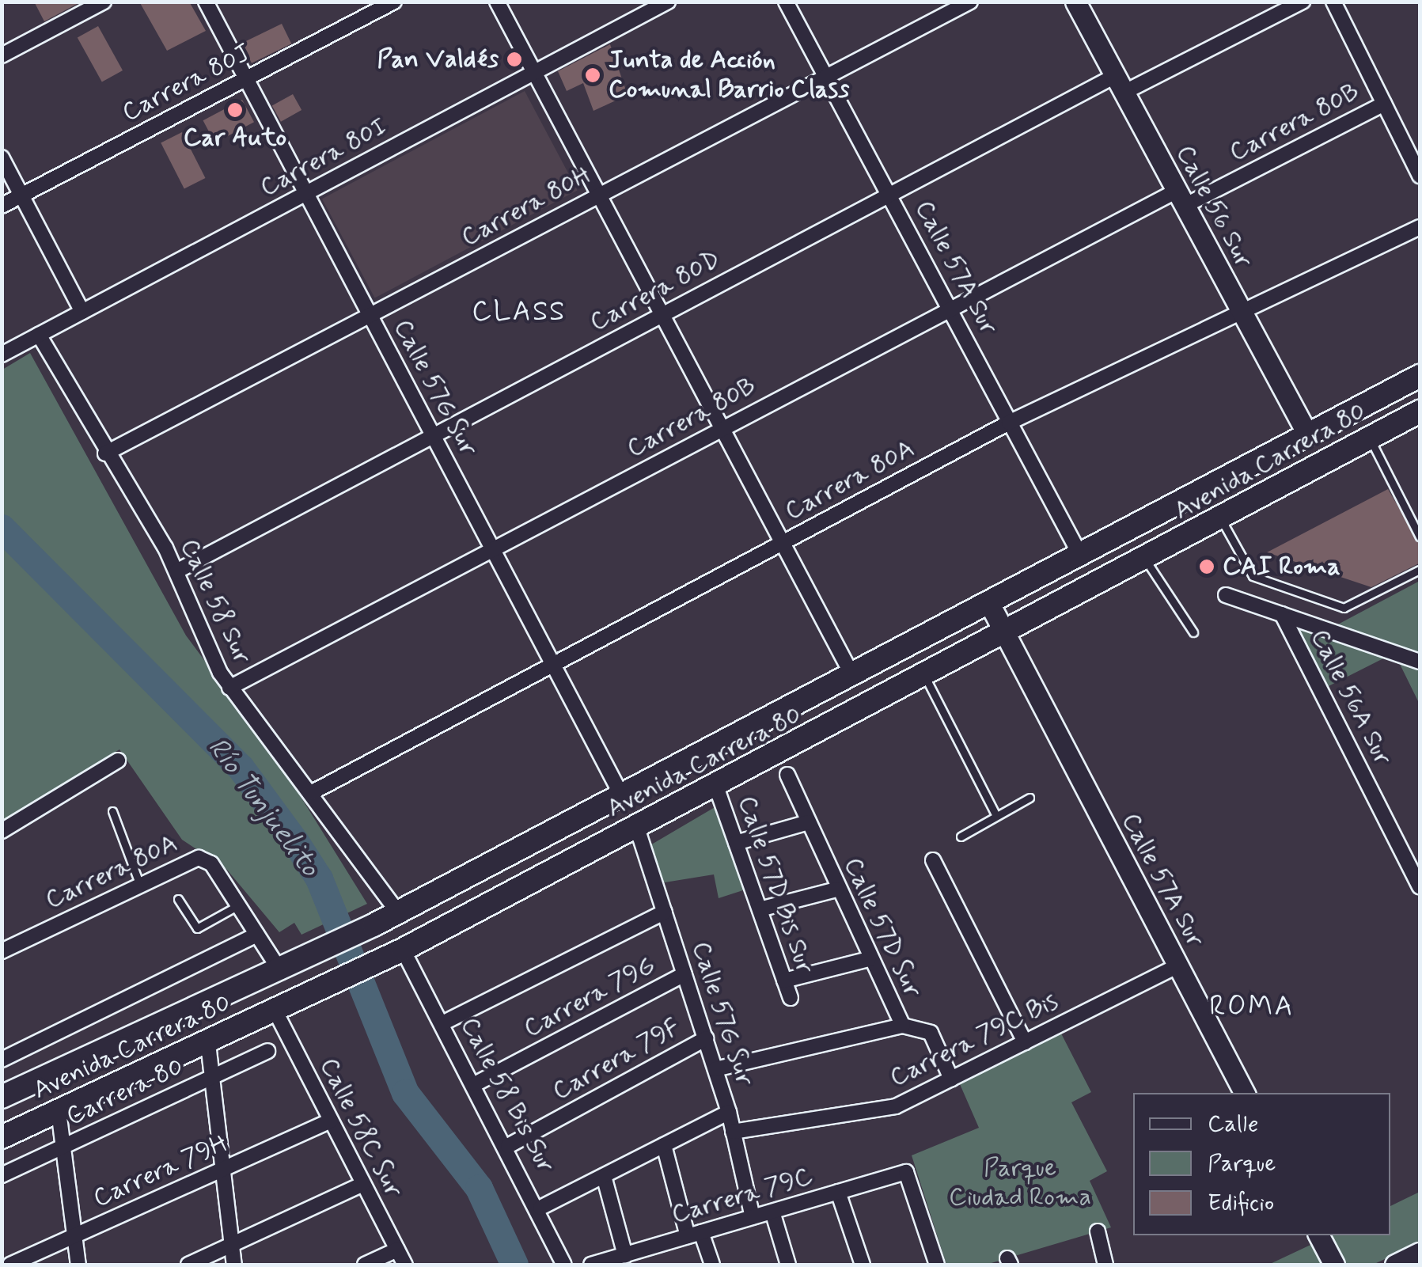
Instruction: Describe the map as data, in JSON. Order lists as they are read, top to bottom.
{
  "streets": {
    "main road": ["Avenida Carrera 80"],
    "street": [
      "Carrera 80J",
      "Carrera 80B",
      "Carrera 80I",
      "Carrera 80H",
      "Calle 56 Sur",
      "Calle 57A Sur",
      "Carrera 80D",
      "Calle 57G Sur",
      "Carrera 80A",
      "Calle 58 Sur",
      "Calle 56A Sur",
      "Calle 57D Bis Sur",
      "Calle 57D Sur",
      "Carrera 79G",
      "Carrera 79C Bis",
      "Carrera 79F",
      "Carrera 80",
      "Calle 58 Bis Sur",
      "Calle 58C Sur",
      "Carrera 79H",
      "Carrera 79C"
    ]
  },
  "crossings": [
    ["Carrera 80J", "Calle 57G Sur"],
    ["Carrera 80B", "Calle 56 Sur"],
    ["Carrera 80B", "Calle 57A Sur"],
    ["Carrera 80B", "Calle 57G Sur"],
    ["Carrera 80B", "Calle 58 Sur"],
    ["Carrera 80I", "Calle 57G Sur"],
    ["Carrera 80I", "Calle 58 Sur"],
    ["Carrera 80H", "Calle 57A Sur"],
    ["Carrera 80H", "Calle 57G Sur"],
    ["Carrera 80H", "Calle 58 Sur"],
    ["Calle 56 Sur", "Carrera 80D"],
    ["Calle 56 Sur", "Avenida Carrera 80"],
    ["Calle 56 Sur", "Carrera 80A"],
    ["Calle 57A Sur", "Carrera 80D"],
    ["Calle 57A Sur", "Avenida Carrera 80"],
    ["Calle 57A Sur", "Carrera 80A"],
    ["Calle 57A Sur", "Carrera 79C Bis"],
    ["Carrera 80D", "Calle 57G Sur"],
    ["Carrera 80D", "Calle 58 Sur"],
    ["Calle 57G Sur", "Avenida Carrera 80"],
    ["Calle 57G Sur", "Carrera 80A"],
    ["Calle 57G Sur", "Carrera 79G"],
    ["Calle 57G Sur", "Carrera 79C Bis"],
    ["Calle 57G Sur", "Carrera 79F"],
    ["Calle 57G Sur", "Carrera 79C"],
    ["Avenida Carrera 80", "Calle 58 Sur"],
    ["Avenida Carrera 80", "Calle 57D Bis Sur"],
    ["Avenida Carrera 80", "Calle 58 Bis Sur"],
    ["Avenida Carrera 80", "Calle 58C Sur"],
    ["Carrera 80A", "Calle 58 Sur"],
    ["Calle 57D Sur", "Carrera 79C Bis"],
    ["Carrera 79G", "Calle 58 Bis Sur"],
    ["Carrera 79F", "Calle 58 Bis Sur"],
    ["Calle 58C Sur", "Carrera 79H"]
  ],
  "districts": ["CLASS", "ROMA"],
  "water": ["Río Tunjuelito"],
  "parks": ["Parque Ciudad Roma"],
  "places": [
    "Pan Valdés",
    "Junta de Acción Comunal Barrio Class",
    "Car Auto",
    "CAI Roma"
  ],
  "legend": ["Calle", "Parque", "Edificio"]
}
